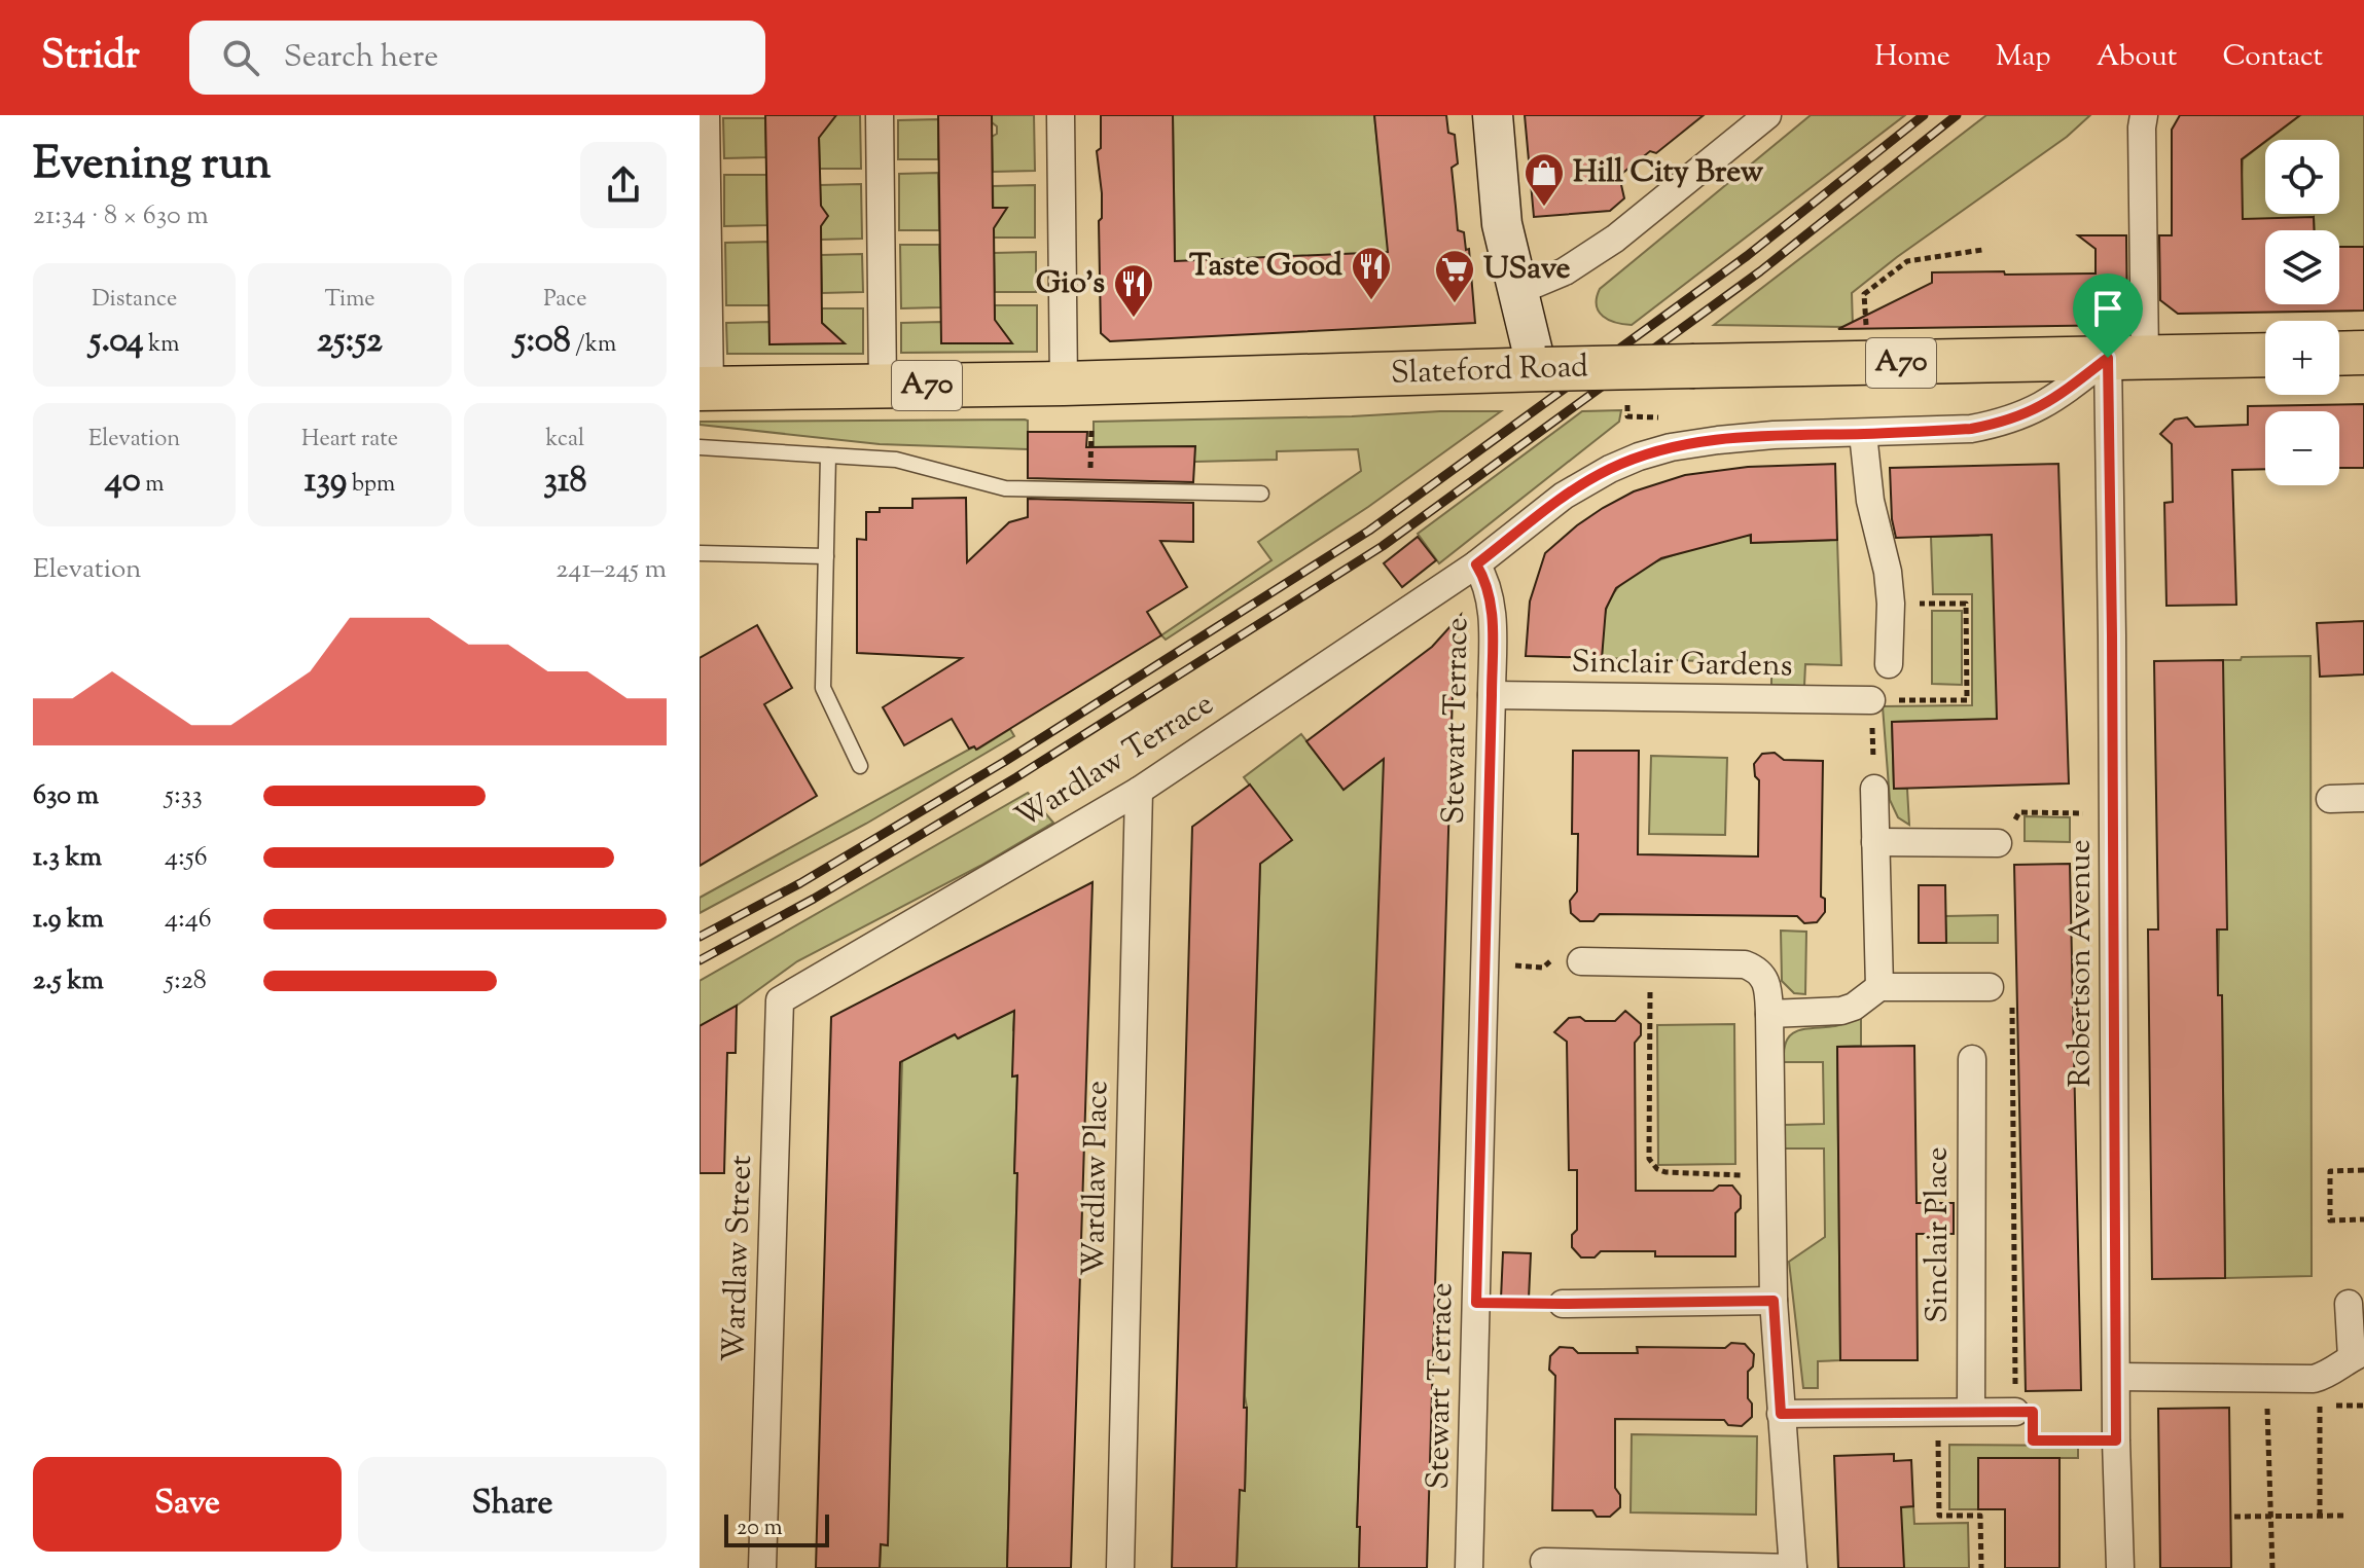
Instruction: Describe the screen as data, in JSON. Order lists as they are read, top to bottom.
{
  "streets": {
    "main road": ["A70", "Slateford Road"],
    "street": [
      "Sinclair Gardens",
      "Stewart Terrace",
      "Wardlaw Terrace",
      "Robertson Avenue",
      "Wardlaw Place",
      "Sinclair Place",
      "Wardlaw Street"
    ]
  },
  "crossings": [
    ["Slateford Road", "Robertson Avenue"],
    ["Sinclair Gardens", "Stewart Terrace"],
    ["Stewart Terrace", "Wardlaw Terrace"],
    ["Wardlaw Terrace", "Wardlaw Place"],
    ["Wardlaw Terrace", "Wardlaw Street"]
  ],
  "places": {
    "shop": ["Hill City Brew"],
    "restaurant": ["Taste Good", "Gio’s"],
    "supermarket": ["USave"]
  },
  "scale_bar": "20 m",
  "page": {
    "header": "Stridr",
    "search": "Search here",
    "nav": [
      "Home",
      "Map",
      "About",
      "Contact"
    ],
    "heading": ["Evening run", "21:34 · 8 × 630 m"],
    "map_buttons": ["+", "−"],
    "stats": [
      ["Distance", "5.04 km"],
      ["Time", "25:52"],
      ["Pace", "5:08 /km"],
      ["Elevation", "40 m"],
      ["Heart rate", "139 bpm"],
      ["kcal", "318"]
    ],
    "chart": ["Elevation", "241–245 m"],
    "list": [
      {
        "name": "630 m",
        "note": "5:33"
      },
      {
        "name": "1.3 km",
        "note": "4:56"
      },
      {
        "name": "1.9 km",
        "note": "4:46"
      },
      {
        "name": "2.5 km",
        "note": "5:28"
      }
    ],
    "buttons": ["Save", "Share"],
    "scale": "20 m"
  }
}
